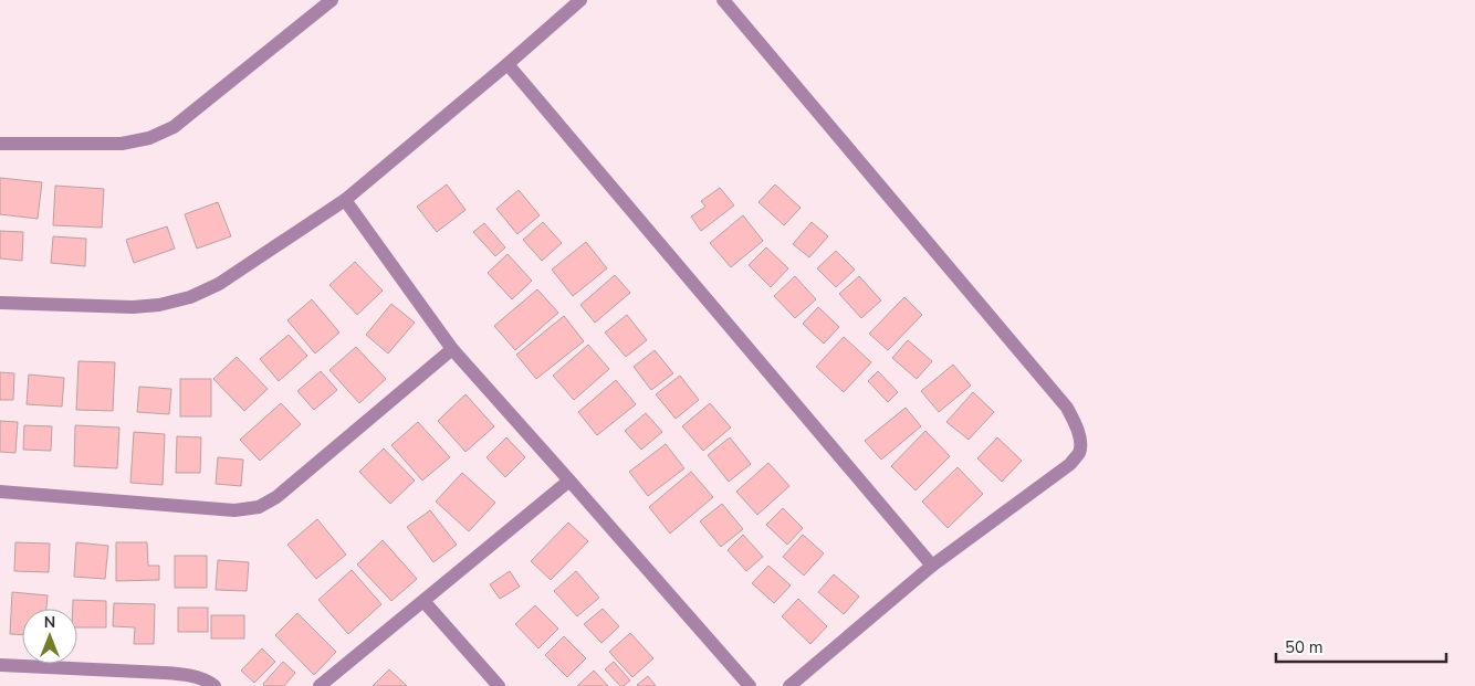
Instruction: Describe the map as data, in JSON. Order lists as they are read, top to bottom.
{
  "scale_bar": "50 m",
  "north": "top"
}
